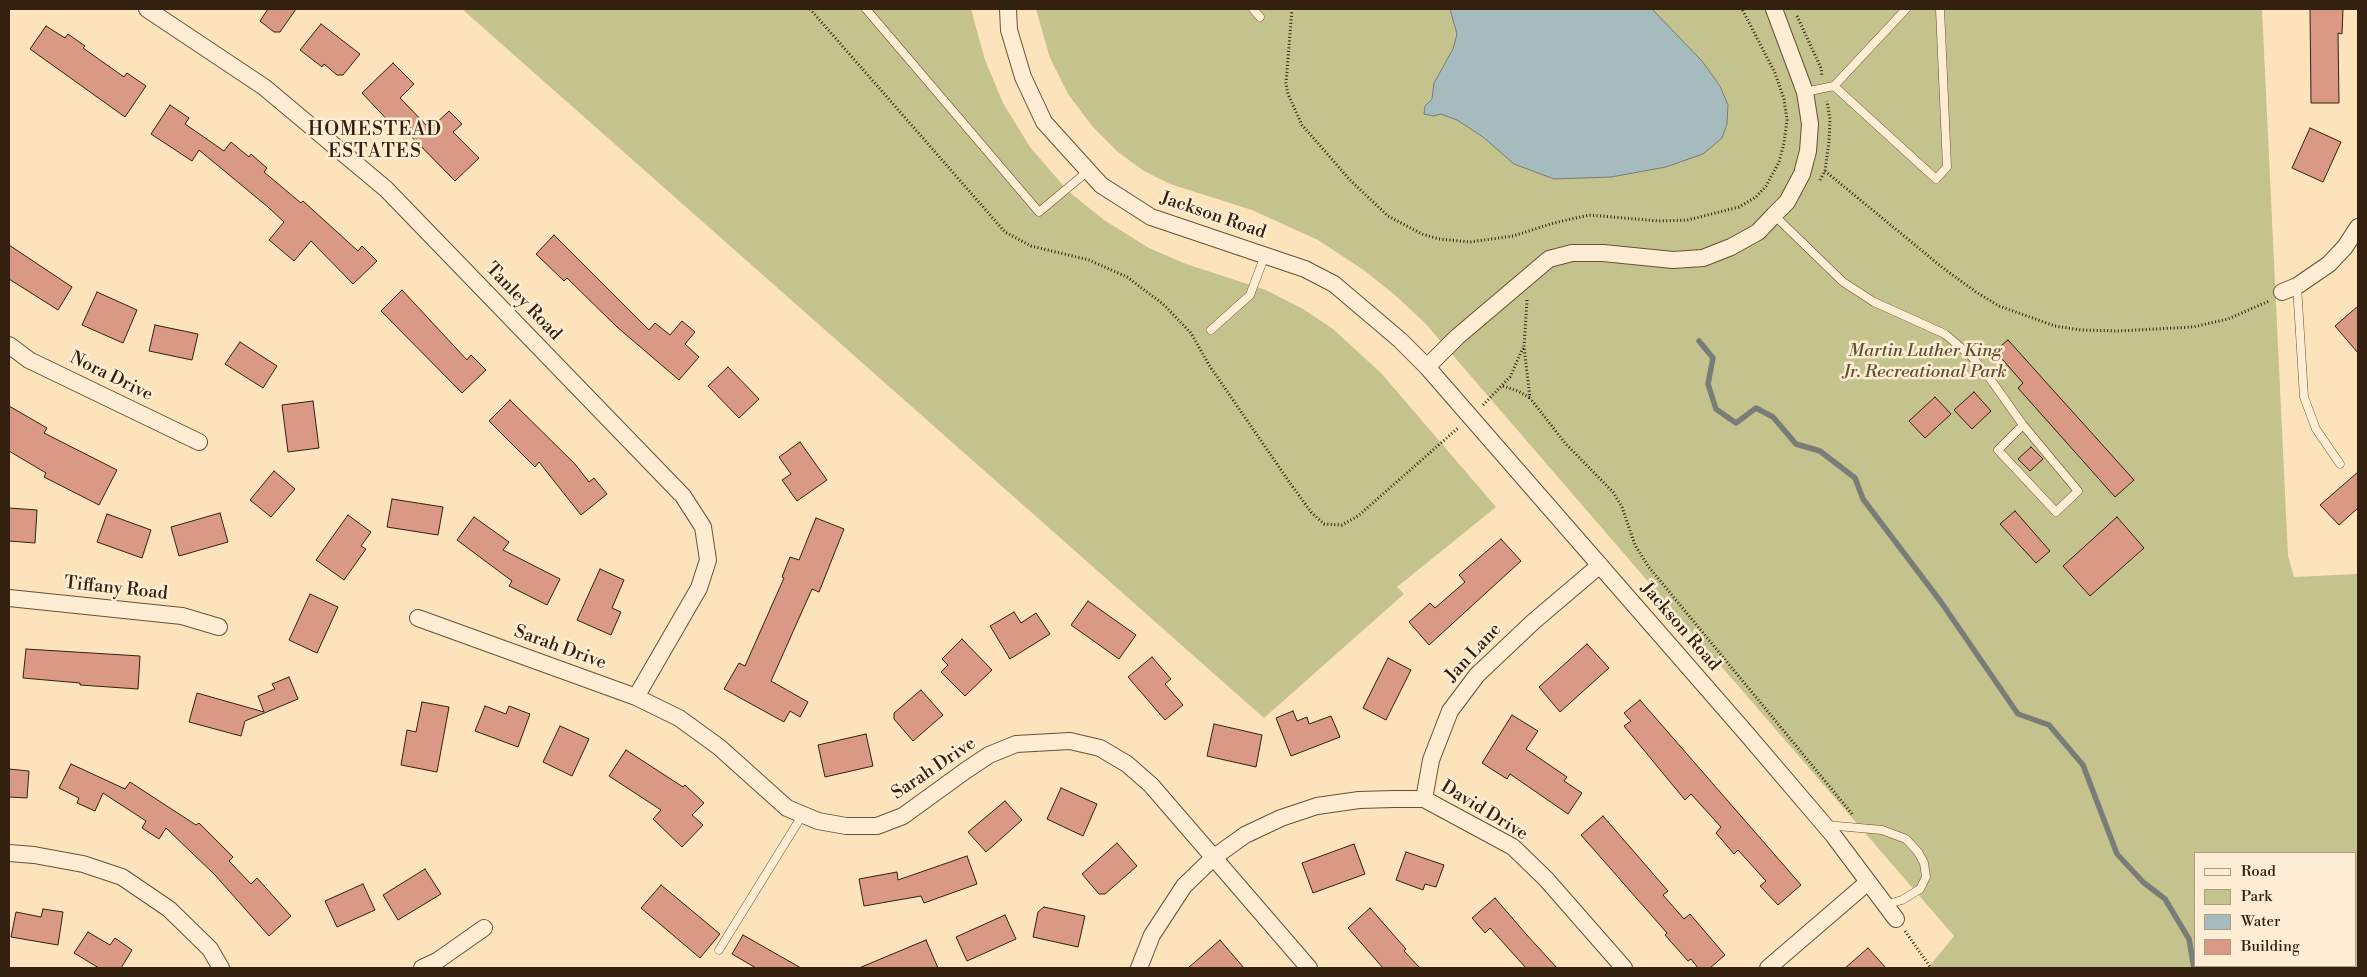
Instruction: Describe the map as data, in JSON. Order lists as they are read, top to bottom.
{
  "streets": {
    "street": [
      "Jackson Road",
      "Tanley Road",
      "Nora Drive",
      "Tiffany Road",
      "Sarah Drive",
      "Jan Lane",
      "David Drive"
    ]
  },
  "crossings": [
    ["Jackson Road", "Jan Lane"],
    ["Tanley Road", "Sarah Drive"],
    ["Sarah Drive", "David Drive"],
    ["Jan Lane", "David Drive"]
  ],
  "districts": ["HOMESTEAD ESTATES"],
  "parks": ["Martin Luther King Jr. Recreational Park"],
  "legend": [
    "Road",
    "Park",
    "Water",
    "Building"
  ]
}
